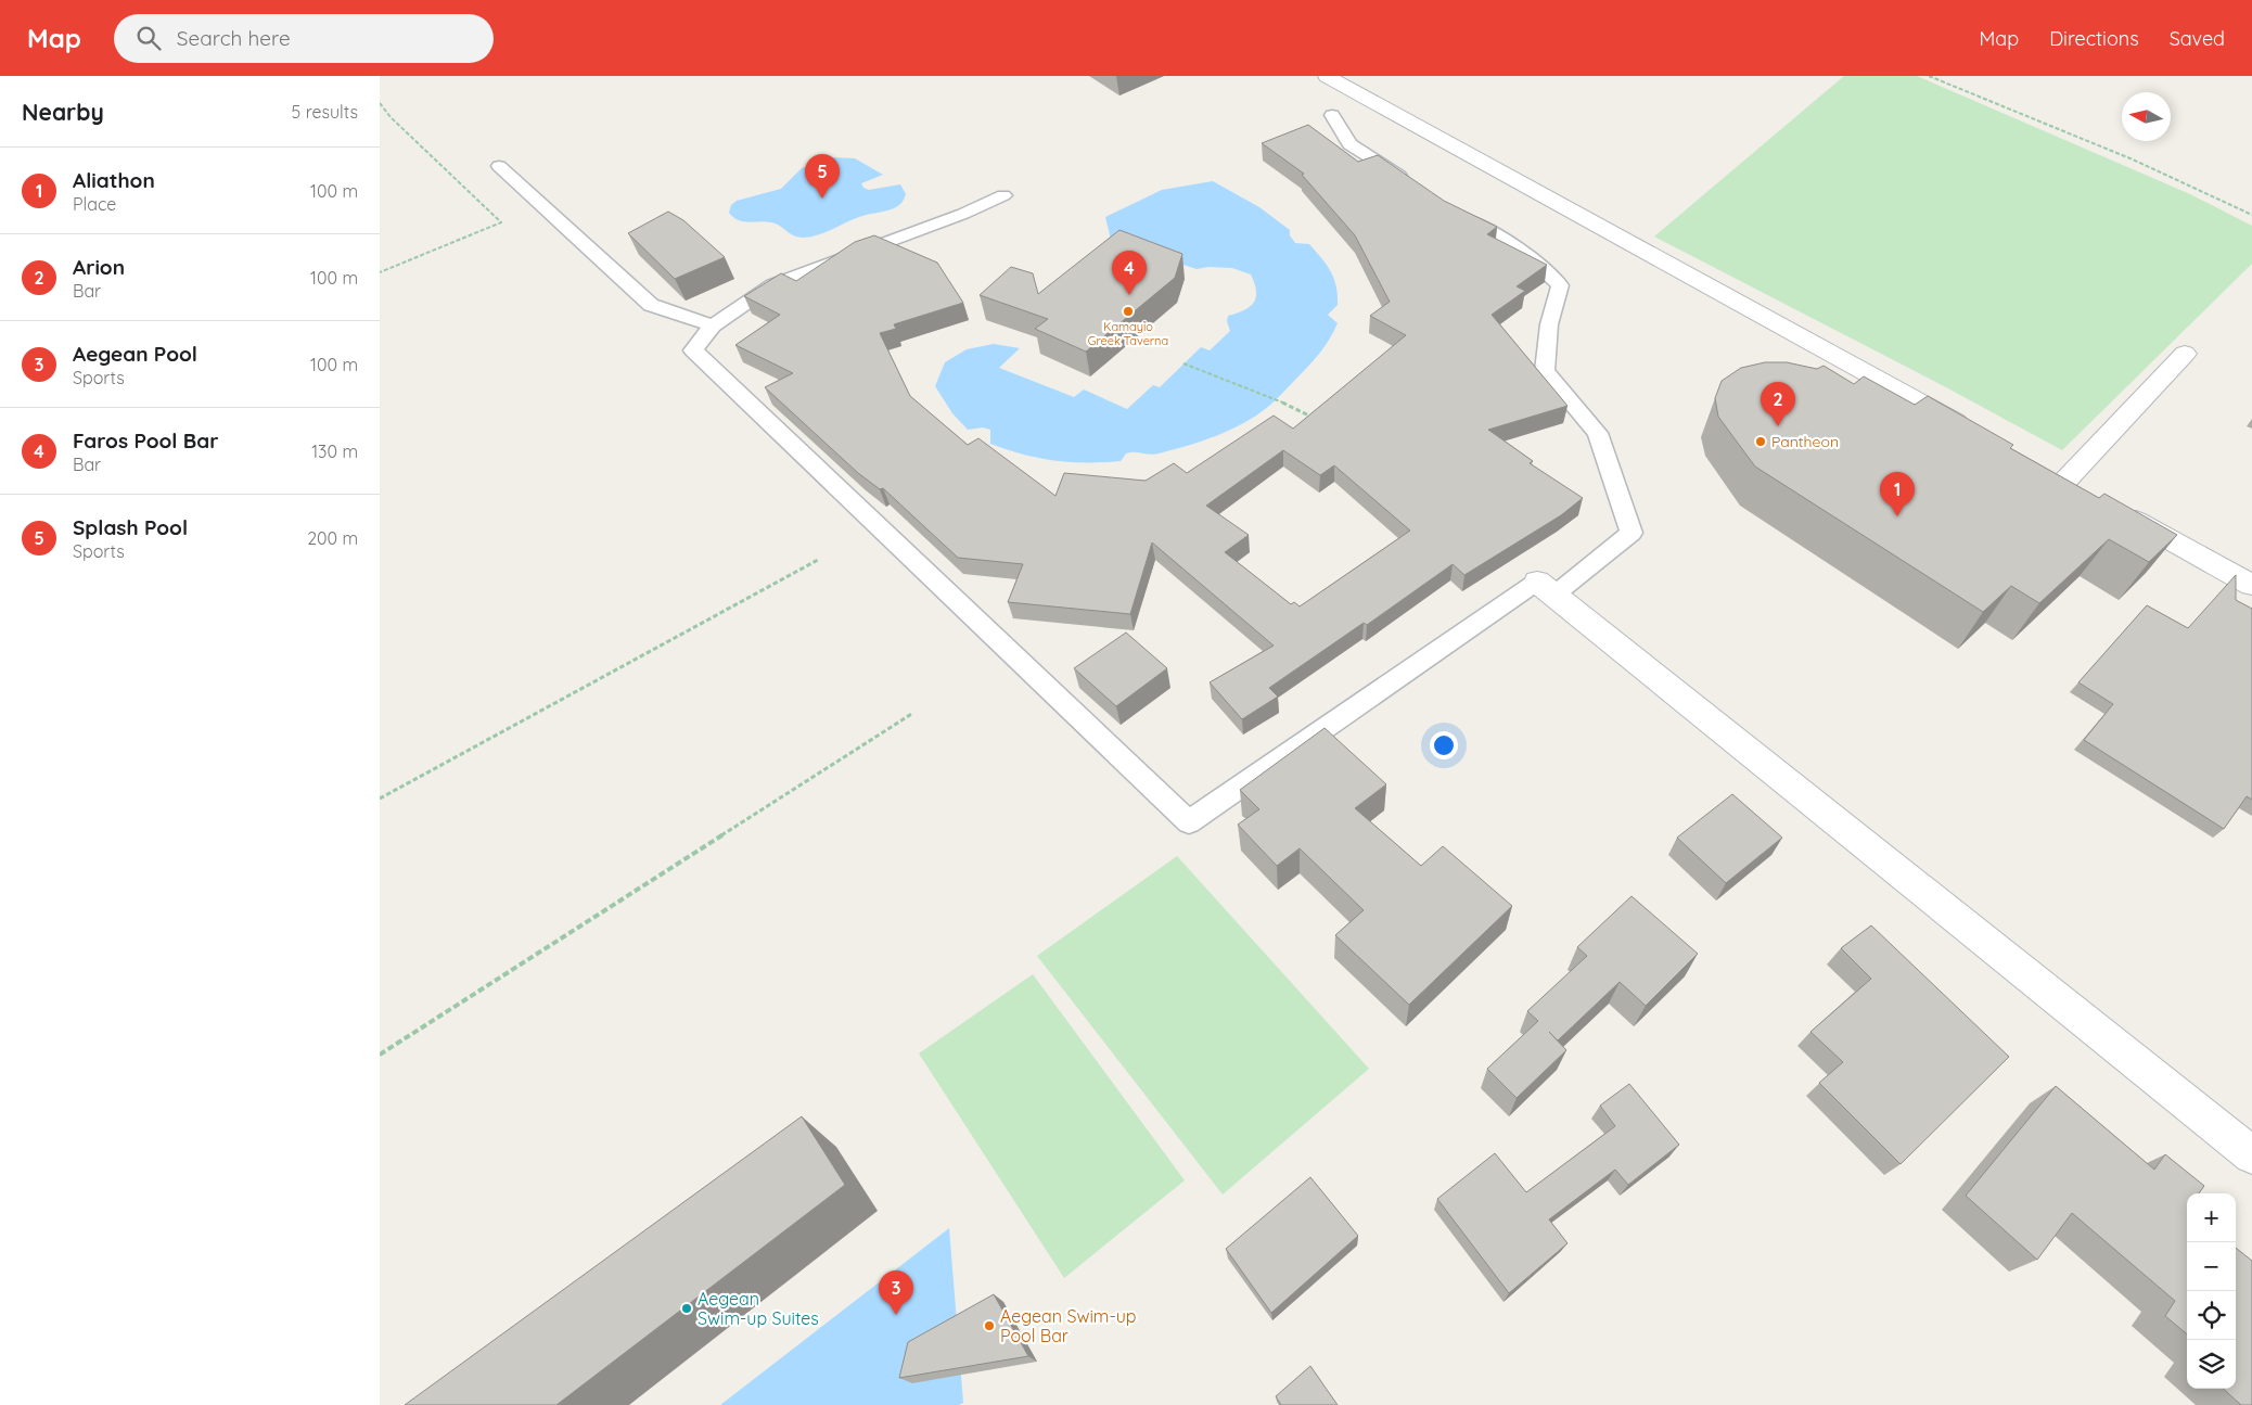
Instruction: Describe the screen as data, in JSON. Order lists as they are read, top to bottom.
{
  "places": [
    "Kamayio Greek Taverna",
    "Pantheon",
    "Aegean Swim-up Suites",
    "Aegean Swim-up Pool Bar"
  ],
  "north": "left",
  "page": {
    "header": "Map",
    "search": "Search here",
    "nav": ["Map", "Directions", "Saved"],
    "heading": ["Nearby", "5 results"],
    "list": [
      {
        "mark": "1",
        "name": "Aliathon",
        "note": "Place",
        "value": "100 m"
      },
      {
        "mark": "2",
        "name": "Arion",
        "note": "Bar",
        "value": "100 m"
      },
      {
        "mark": "3",
        "name": "Aegean Pool",
        "note": "Sports",
        "value": "100 m"
      },
      {
        "mark": "4",
        "name": "Faros Pool Bar",
        "note": "Bar",
        "value": "130 m"
      },
      {
        "mark": "5",
        "name": "Splash Pool",
        "note": "Sports",
        "value": "200 m"
      }
    ],
    "pins": [
      "5",
      "4",
      "2",
      "1",
      "3"
    ],
    "map_buttons": ["+", "−"]
  }
}
